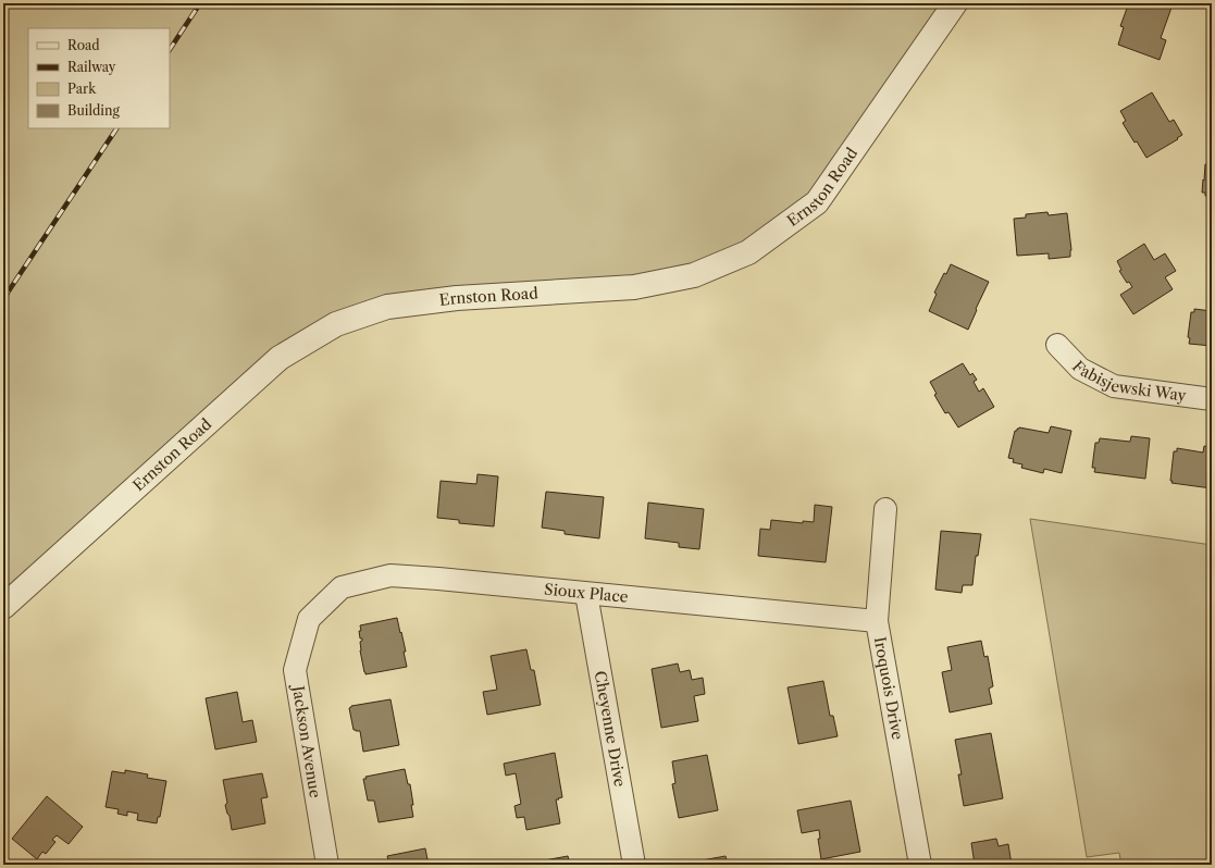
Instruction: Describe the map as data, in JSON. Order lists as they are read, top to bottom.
{
  "streets": {
    "street": [
      "Ernston Road",
      "Fabisjewski Way",
      "Sioux Place",
      "Iroquois Drive",
      "Cheyenne Drive",
      "Jackson Avenue"
    ]
  },
  "crossings": [
    ["Sioux Place", "Iroquois Drive"],
    ["Sioux Place", "Cheyenne Drive"],
    ["Sioux Place", "Jackson Avenue"]
  ],
  "legend": [
    "Road",
    "Railway",
    "Park",
    "Building"
  ]
}
